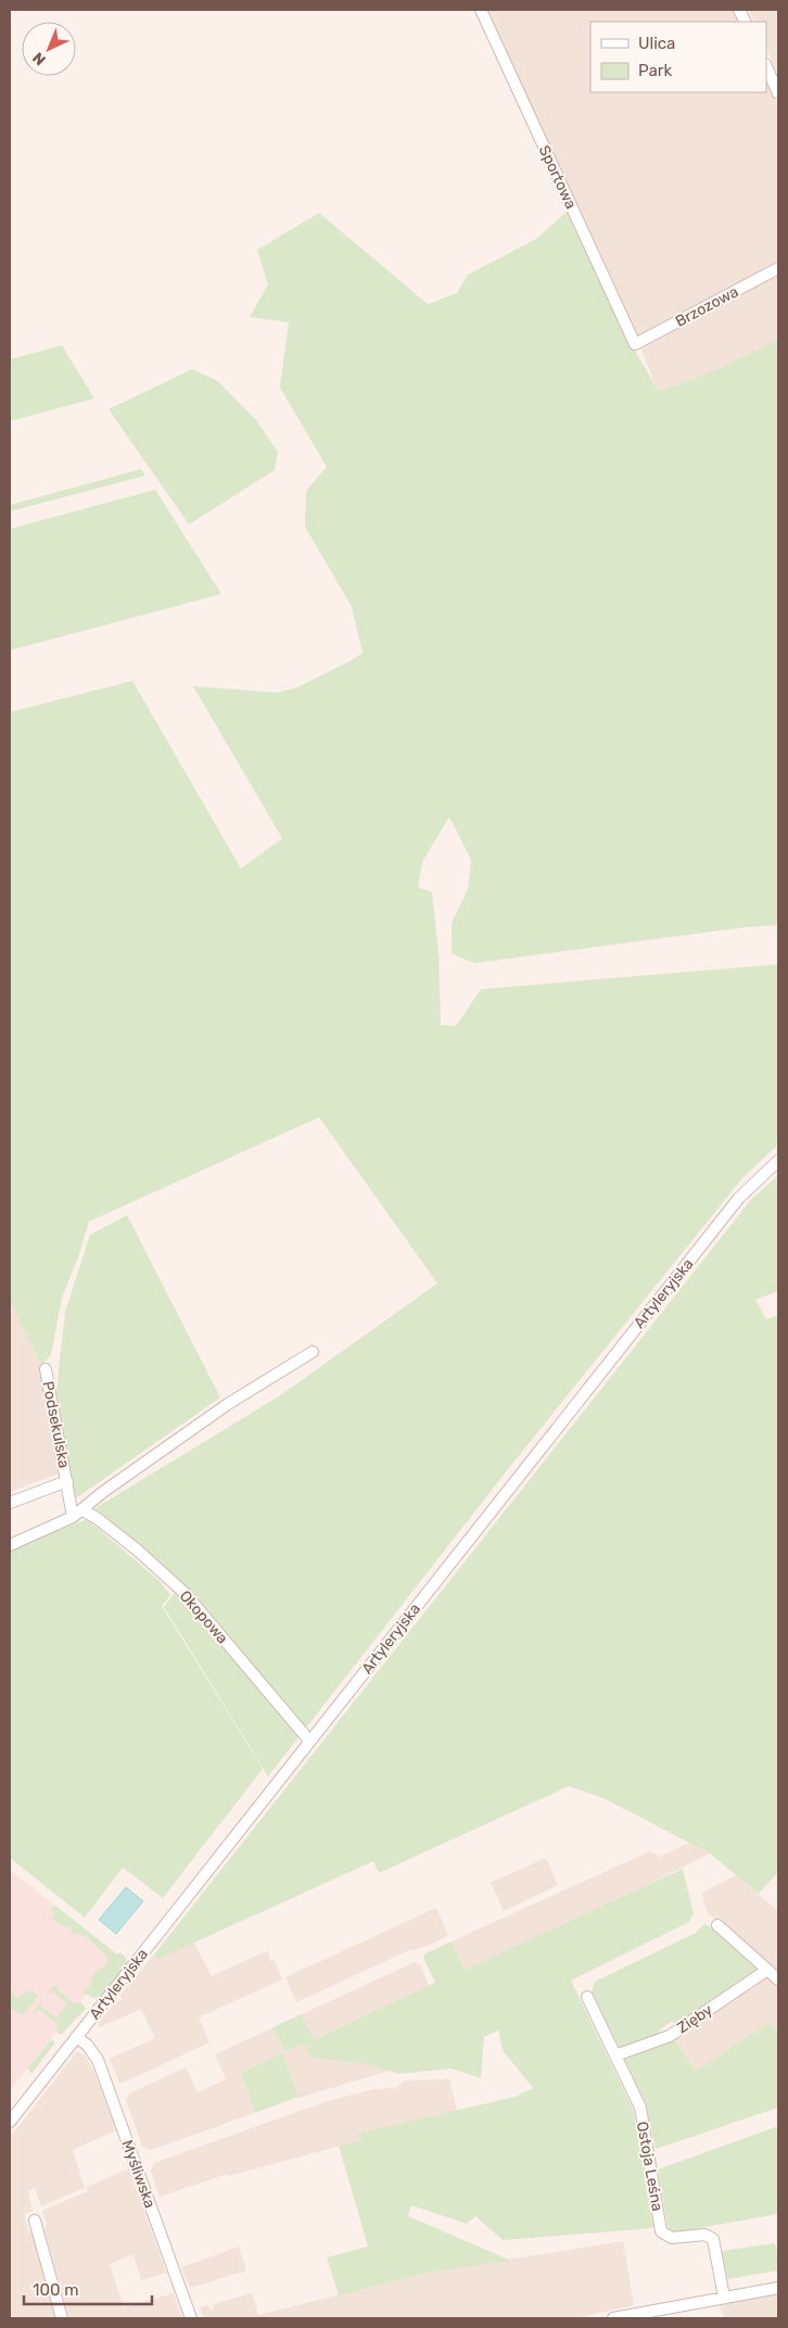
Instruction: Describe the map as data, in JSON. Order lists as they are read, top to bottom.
{
  "streets": {
    "street": [
      "Sportowa",
      "Brzozowa",
      "Artyleryjska",
      "Podsekulska",
      "Okopowa",
      "Zięby",
      "Ostoja Leśna",
      "Myśliwska"
    ]
  },
  "crossings": [
    ["Sportowa", "Brzozowa"],
    ["Artyleryjska", "Okopowa"],
    ["Artyleryjska", "Myśliwska"],
    ["Podsekulska", "Okopowa"],
    ["Zięby", "Ostoja Leśna"]
  ],
  "legend": ["Ulica", "Park"],
  "scale_bar": "100 m",
  "north": "bottom left"
}
